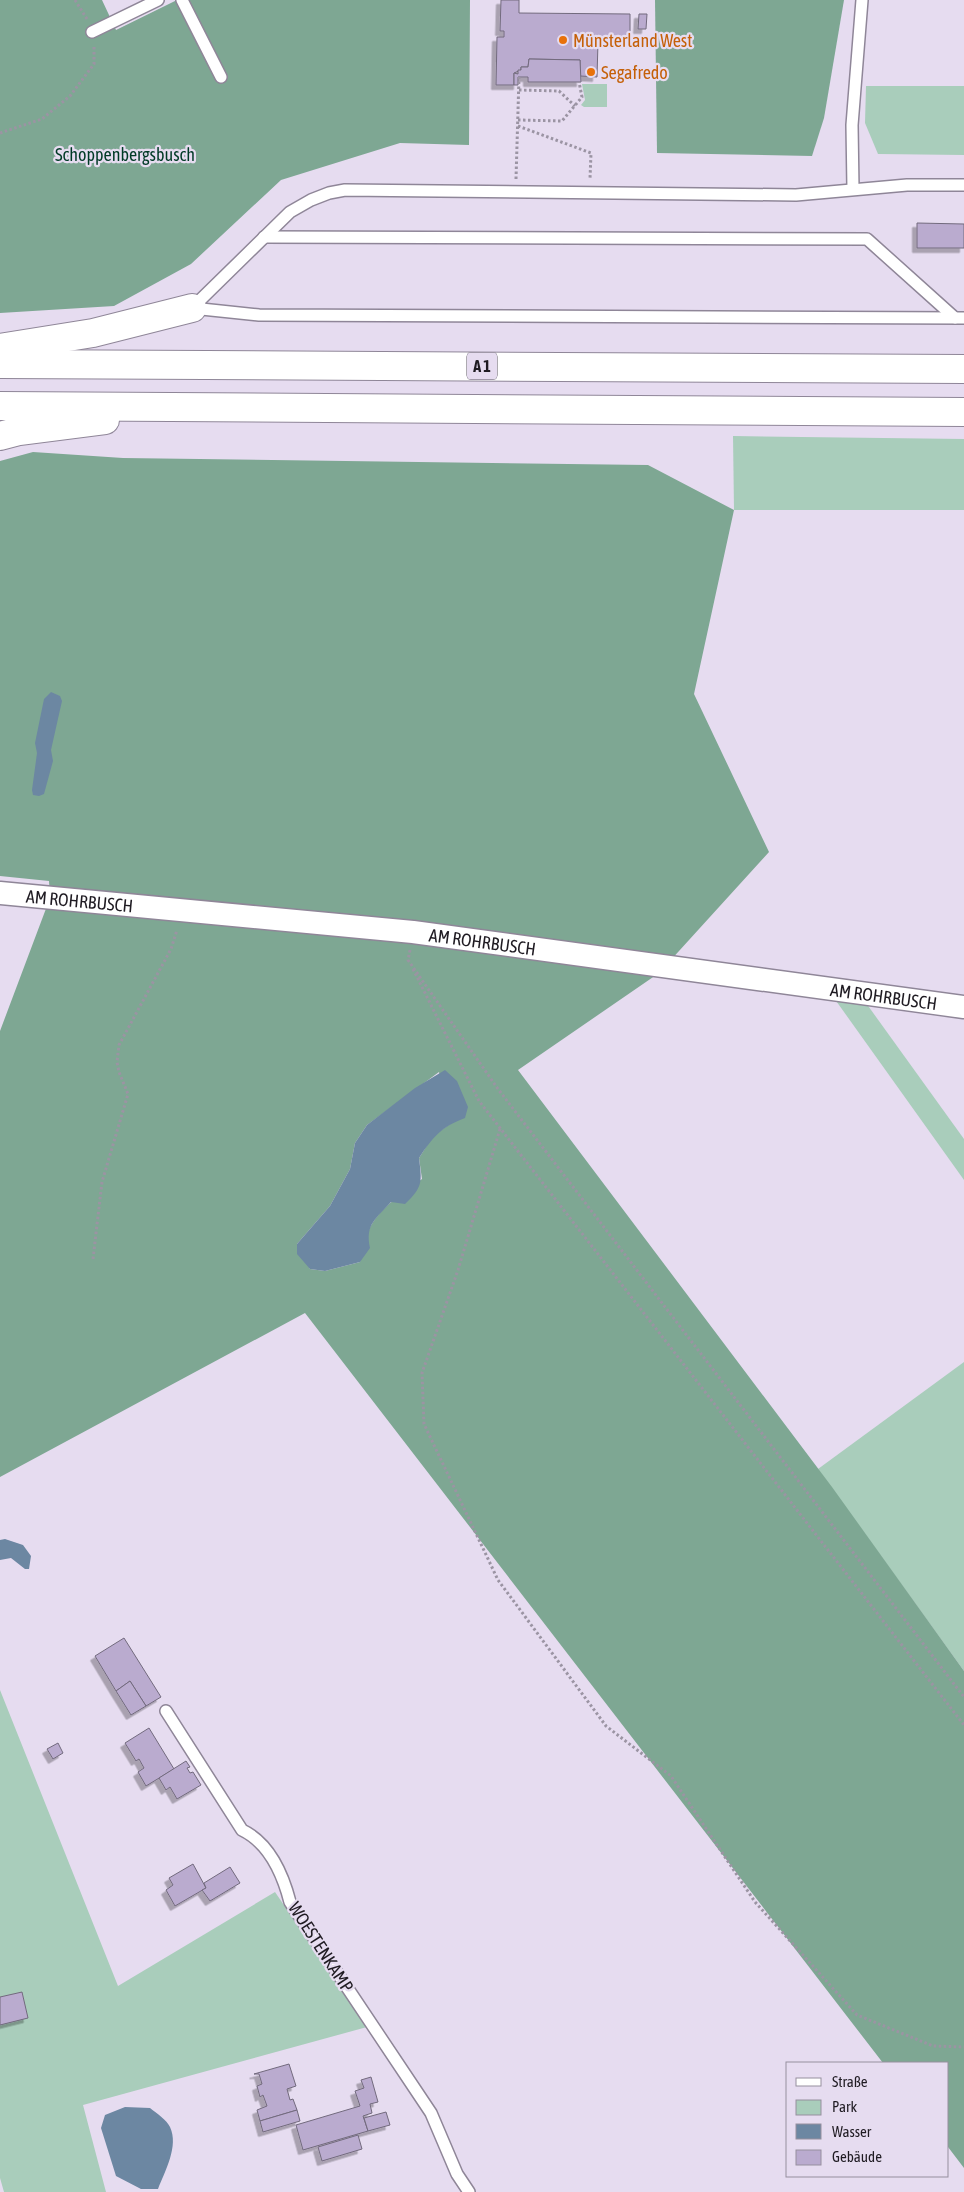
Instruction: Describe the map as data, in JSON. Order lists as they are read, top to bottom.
{
  "streets": {
    "highway": ["A 1"],
    "street": ["AM ROHRBUSCH"],
    "lane": ["WOESTENKAMP"]
  },
  "parks": ["Schoppenbergsbusch"],
  "places": ["Münsterland West", "Segafredo"],
  "legend": [
    "Straße",
    "Park",
    "Wasser",
    "Gebäude"
  ]
}
